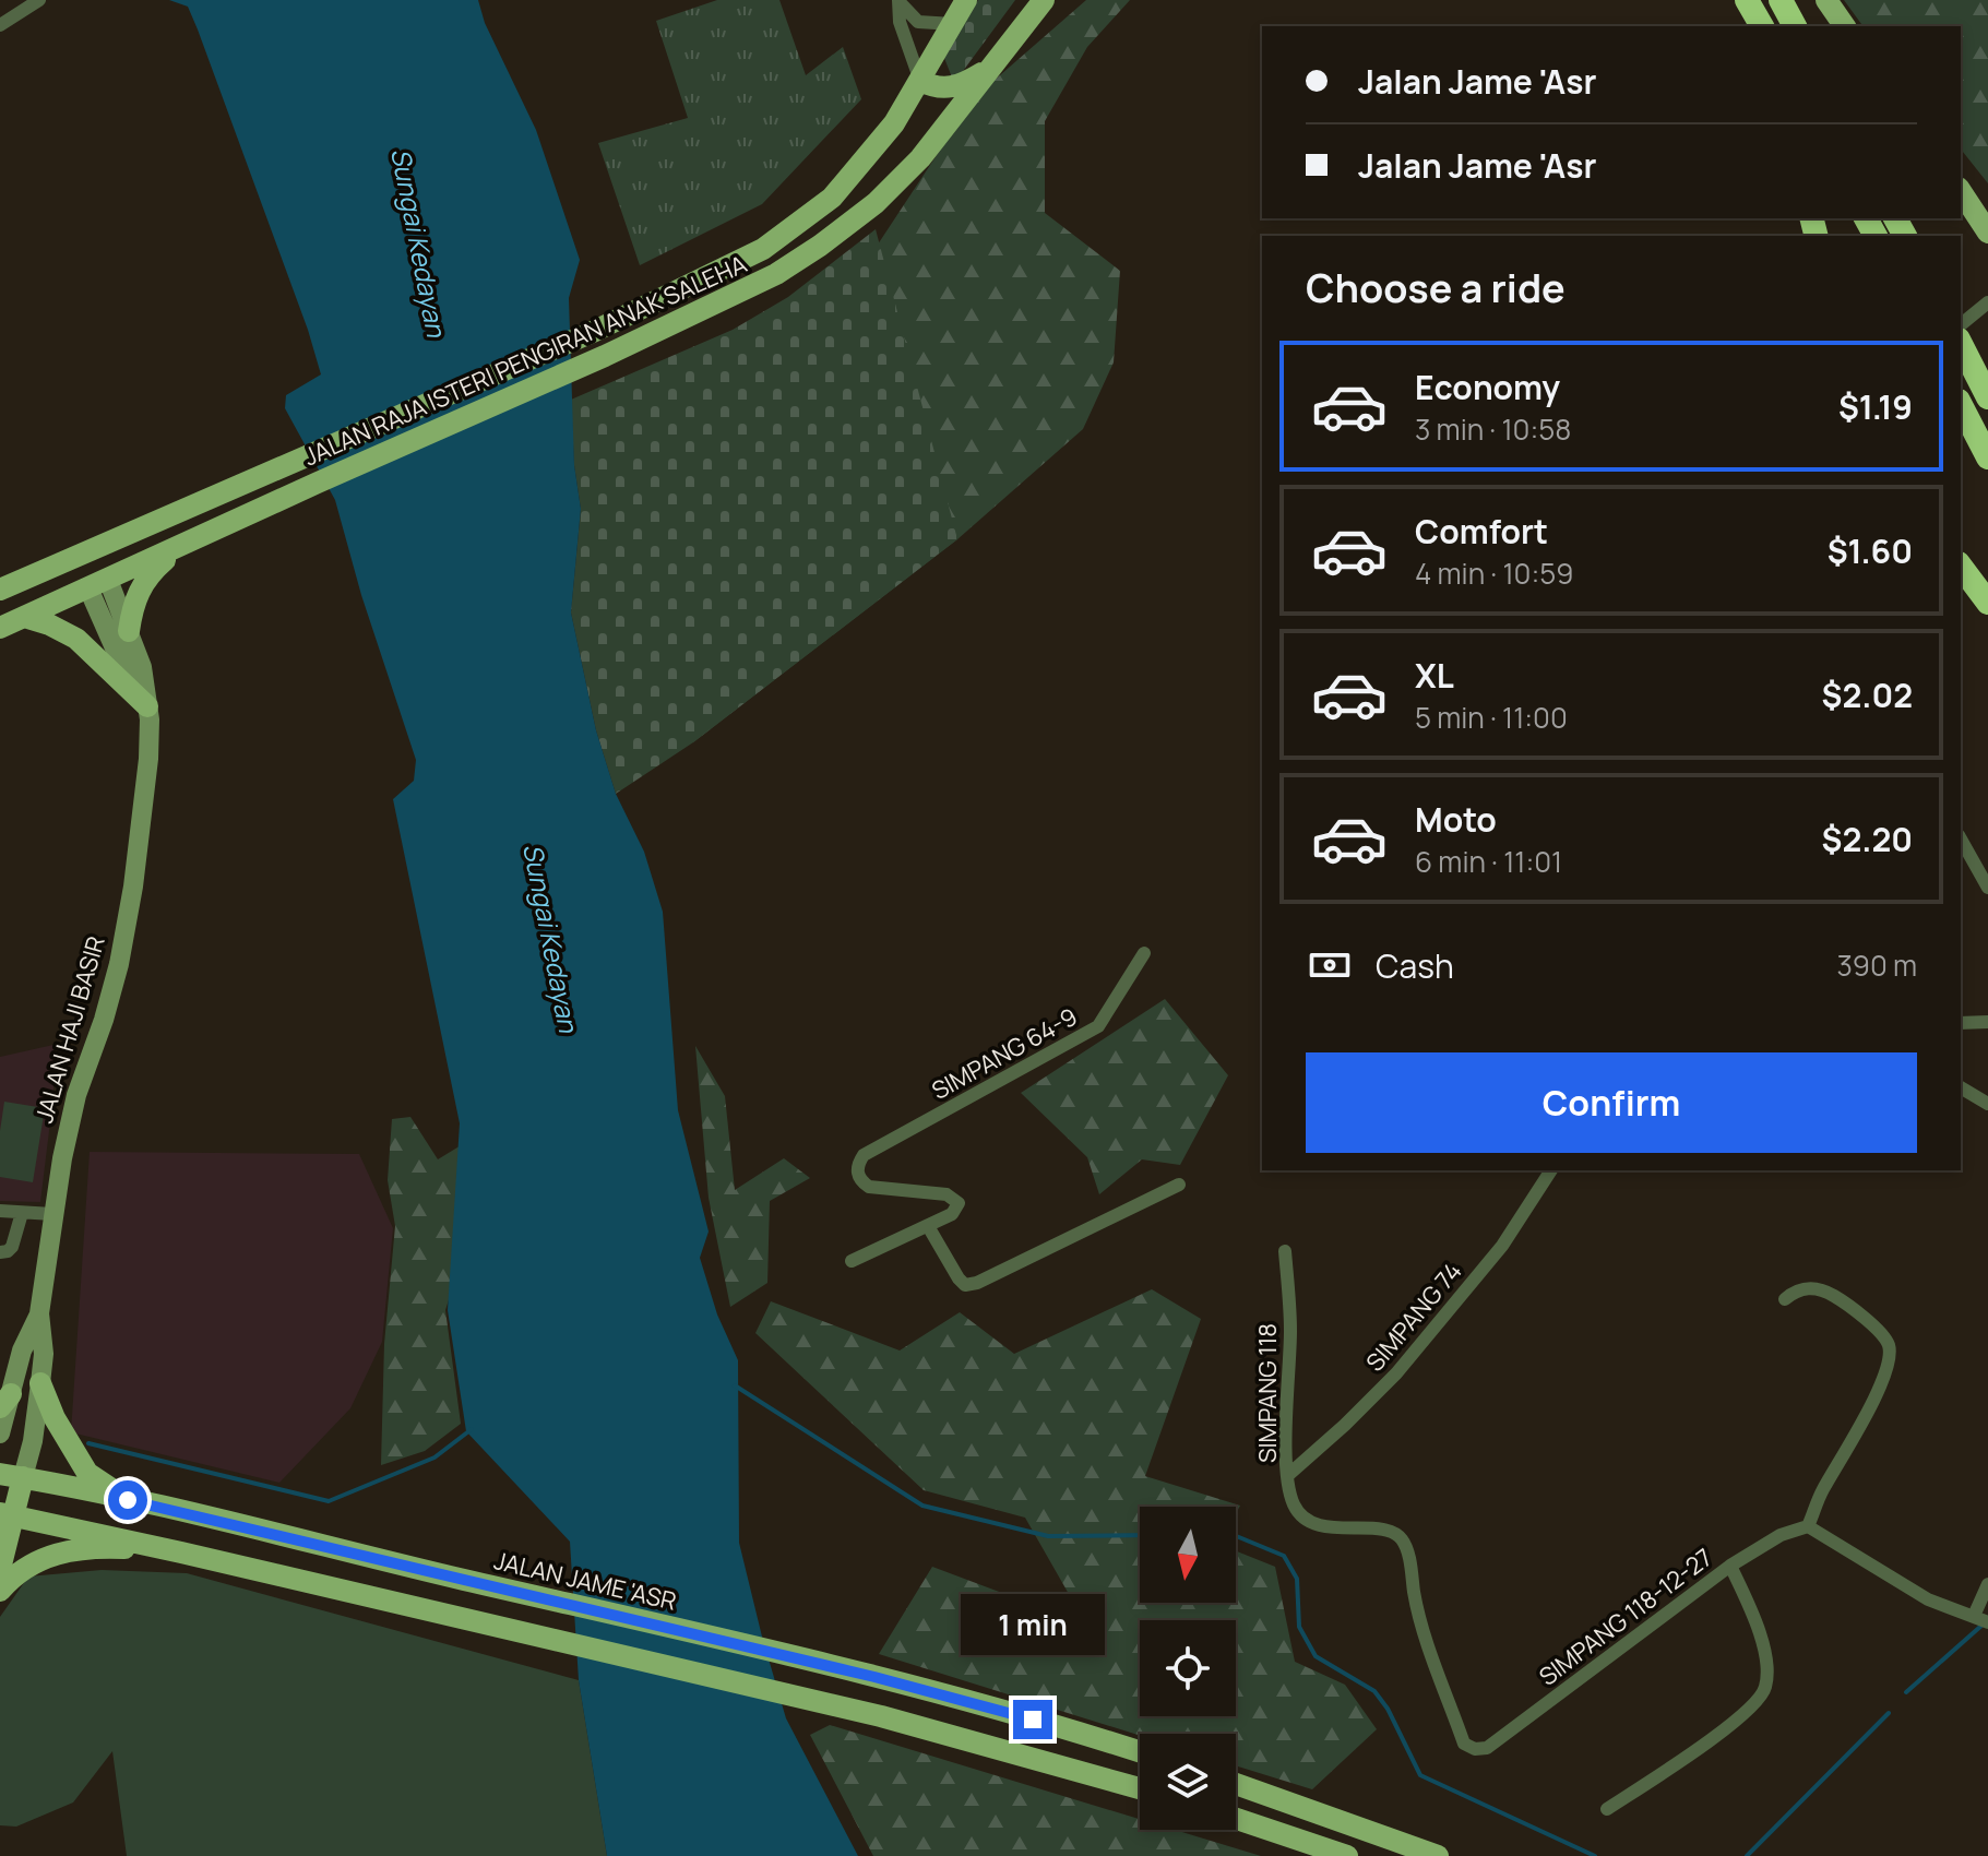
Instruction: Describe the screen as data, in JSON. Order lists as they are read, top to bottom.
{
  "streets": {
    "main road": ["JALAN RAJA ISTERI PENGIRAN ANAK SALEHA", "JALAN HAJI BASIR", "JALAN JAME 'ASR"],
    "street": [
      "SIMPANG 64-9",
      "SIMPANG 74",
      "SIMPANG 118",
      "SIMPANG 118-12-27"
    ]
  },
  "crossings": [
    ["JALAN RAJA ISTERI PENGIRAN ANAK SALEHA", "JALAN HAJI BASIR"],
    ["JALAN HAJI BASIR", "JALAN JAME 'ASR"],
    ["SIMPANG 74", "SIMPANG 118"],
    ["SIMPANG 118", "SIMPANG 118-12-27"]
  ],
  "water": ["Sungai Kedayan"],
  "north": "bottom",
  "page": {
    "banner": ["Jalan Jame 'Asr", "Jalan Jame 'Asr"],
    "heading": "Choose a ride",
    "list": [
      {
        "name": "Economy",
        "note": "3 min · 10:58",
        "value": "$1.19"
      },
      {
        "name": "Comfort",
        "note": "4 min · 10:59",
        "value": "$1.60"
      },
      {
        "name": "XL",
        "note": "5 min · 11:00",
        "value": "$2.02"
      },
      {
        "name": "Moto",
        "note": "6 min · 11:01",
        "value": "$2.20"
      }
    ],
    "pay": ["Cash", "390 m"],
    "buttons": "Confirm",
    "bubble": "1 min"
  }
}
